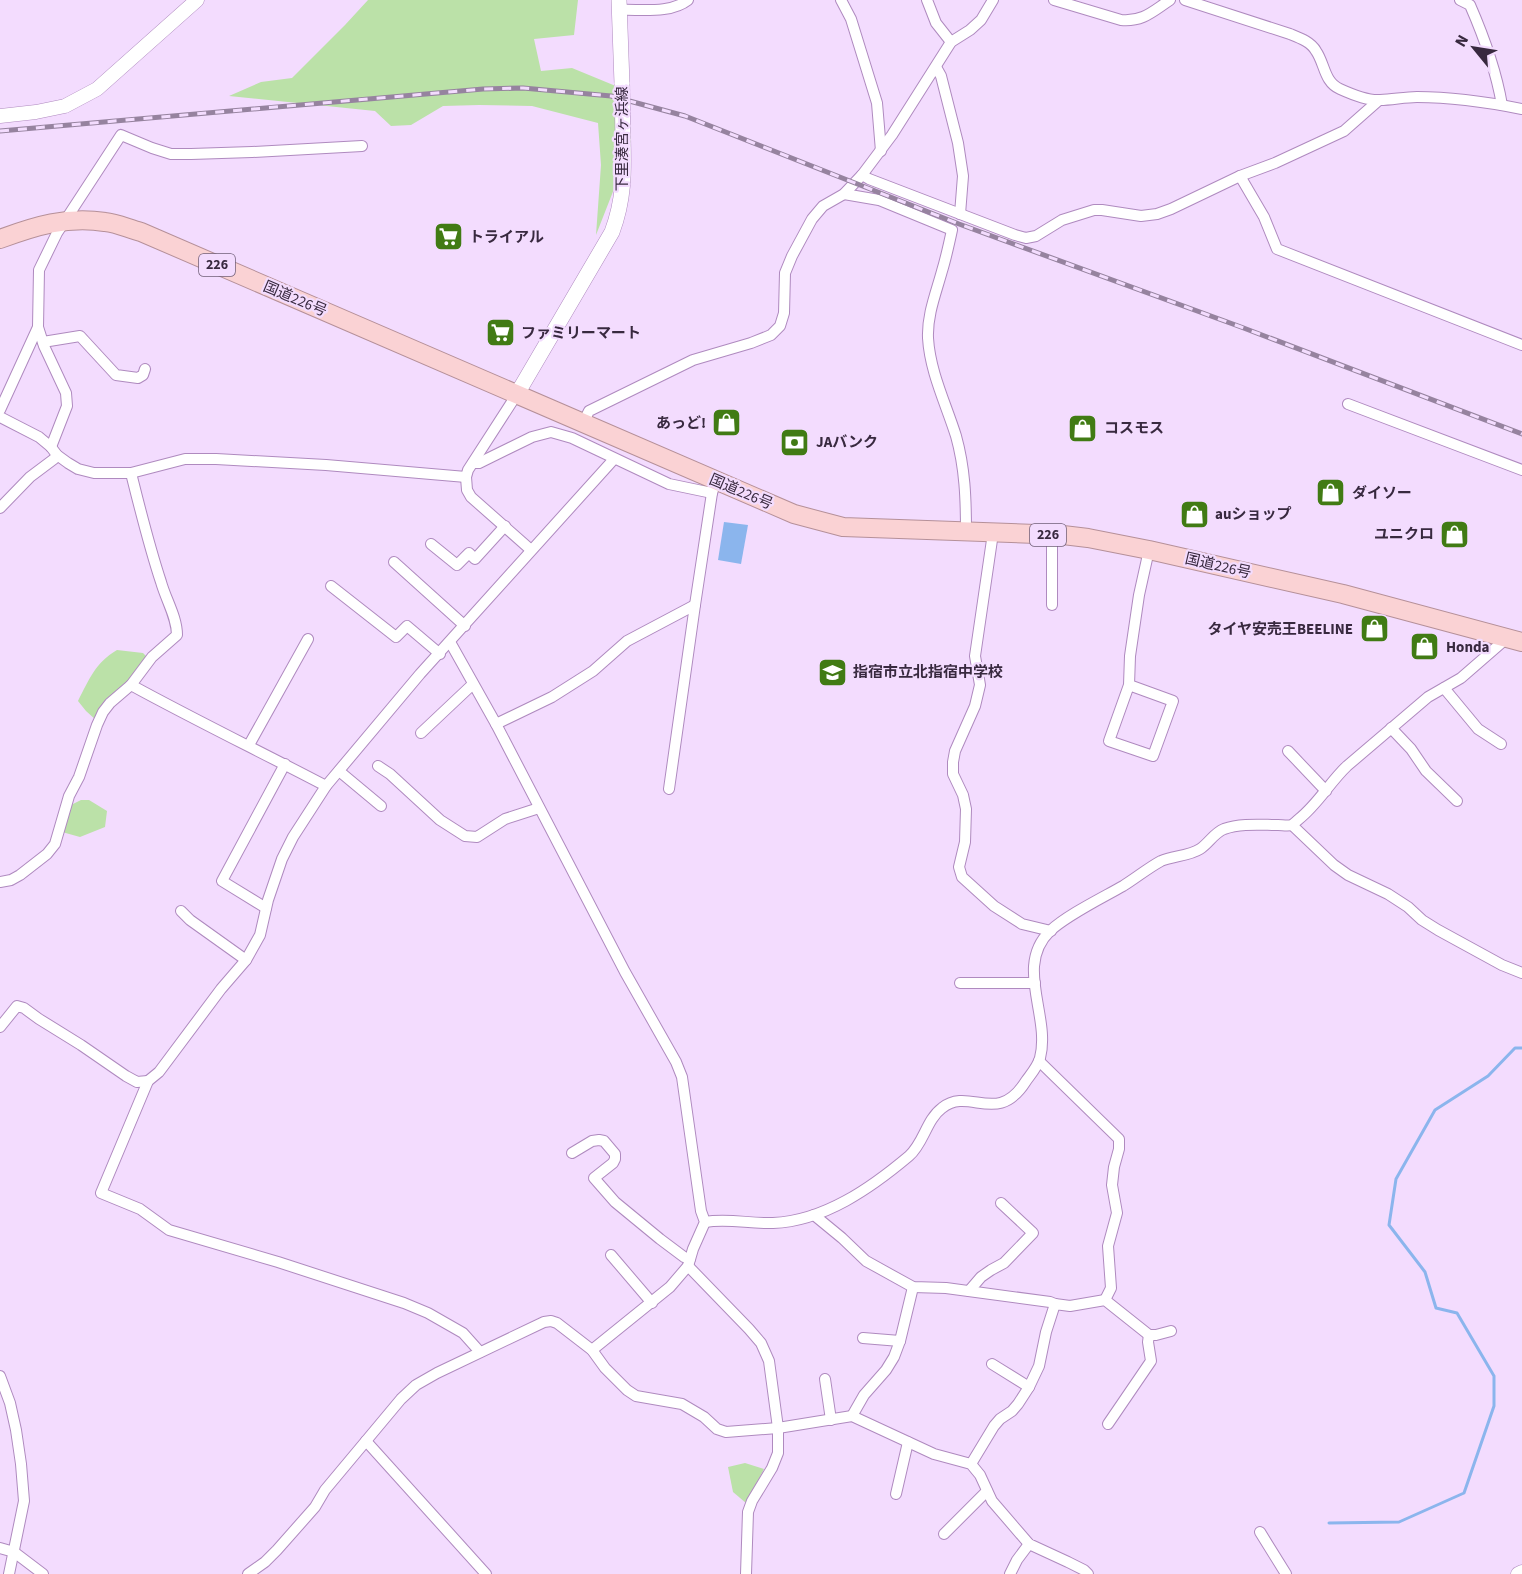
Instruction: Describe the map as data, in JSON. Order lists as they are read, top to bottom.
{
  "streets": {
    "highway": ["226", "国道226号"],
    "main road": ["下里湊宮ヶ浜線"]
  },
  "crossings": [
    ["下里湊宮ヶ浜線", "国道226号"]
  ],
  "places": {
    "supermarket": ["トライアル", "ファミリーマート"],
    "shop": [
      "あっど!",
      "コスモス",
      "ダイソー",
      "auショップ",
      "ユニクロ",
      "タイヤ安売王BEELINE",
      "Honda"
    ],
    "bank": ["JAバンク"],
    "school or university": ["指宿市立北指宿中学校"]
  },
  "north": "top left"
}
